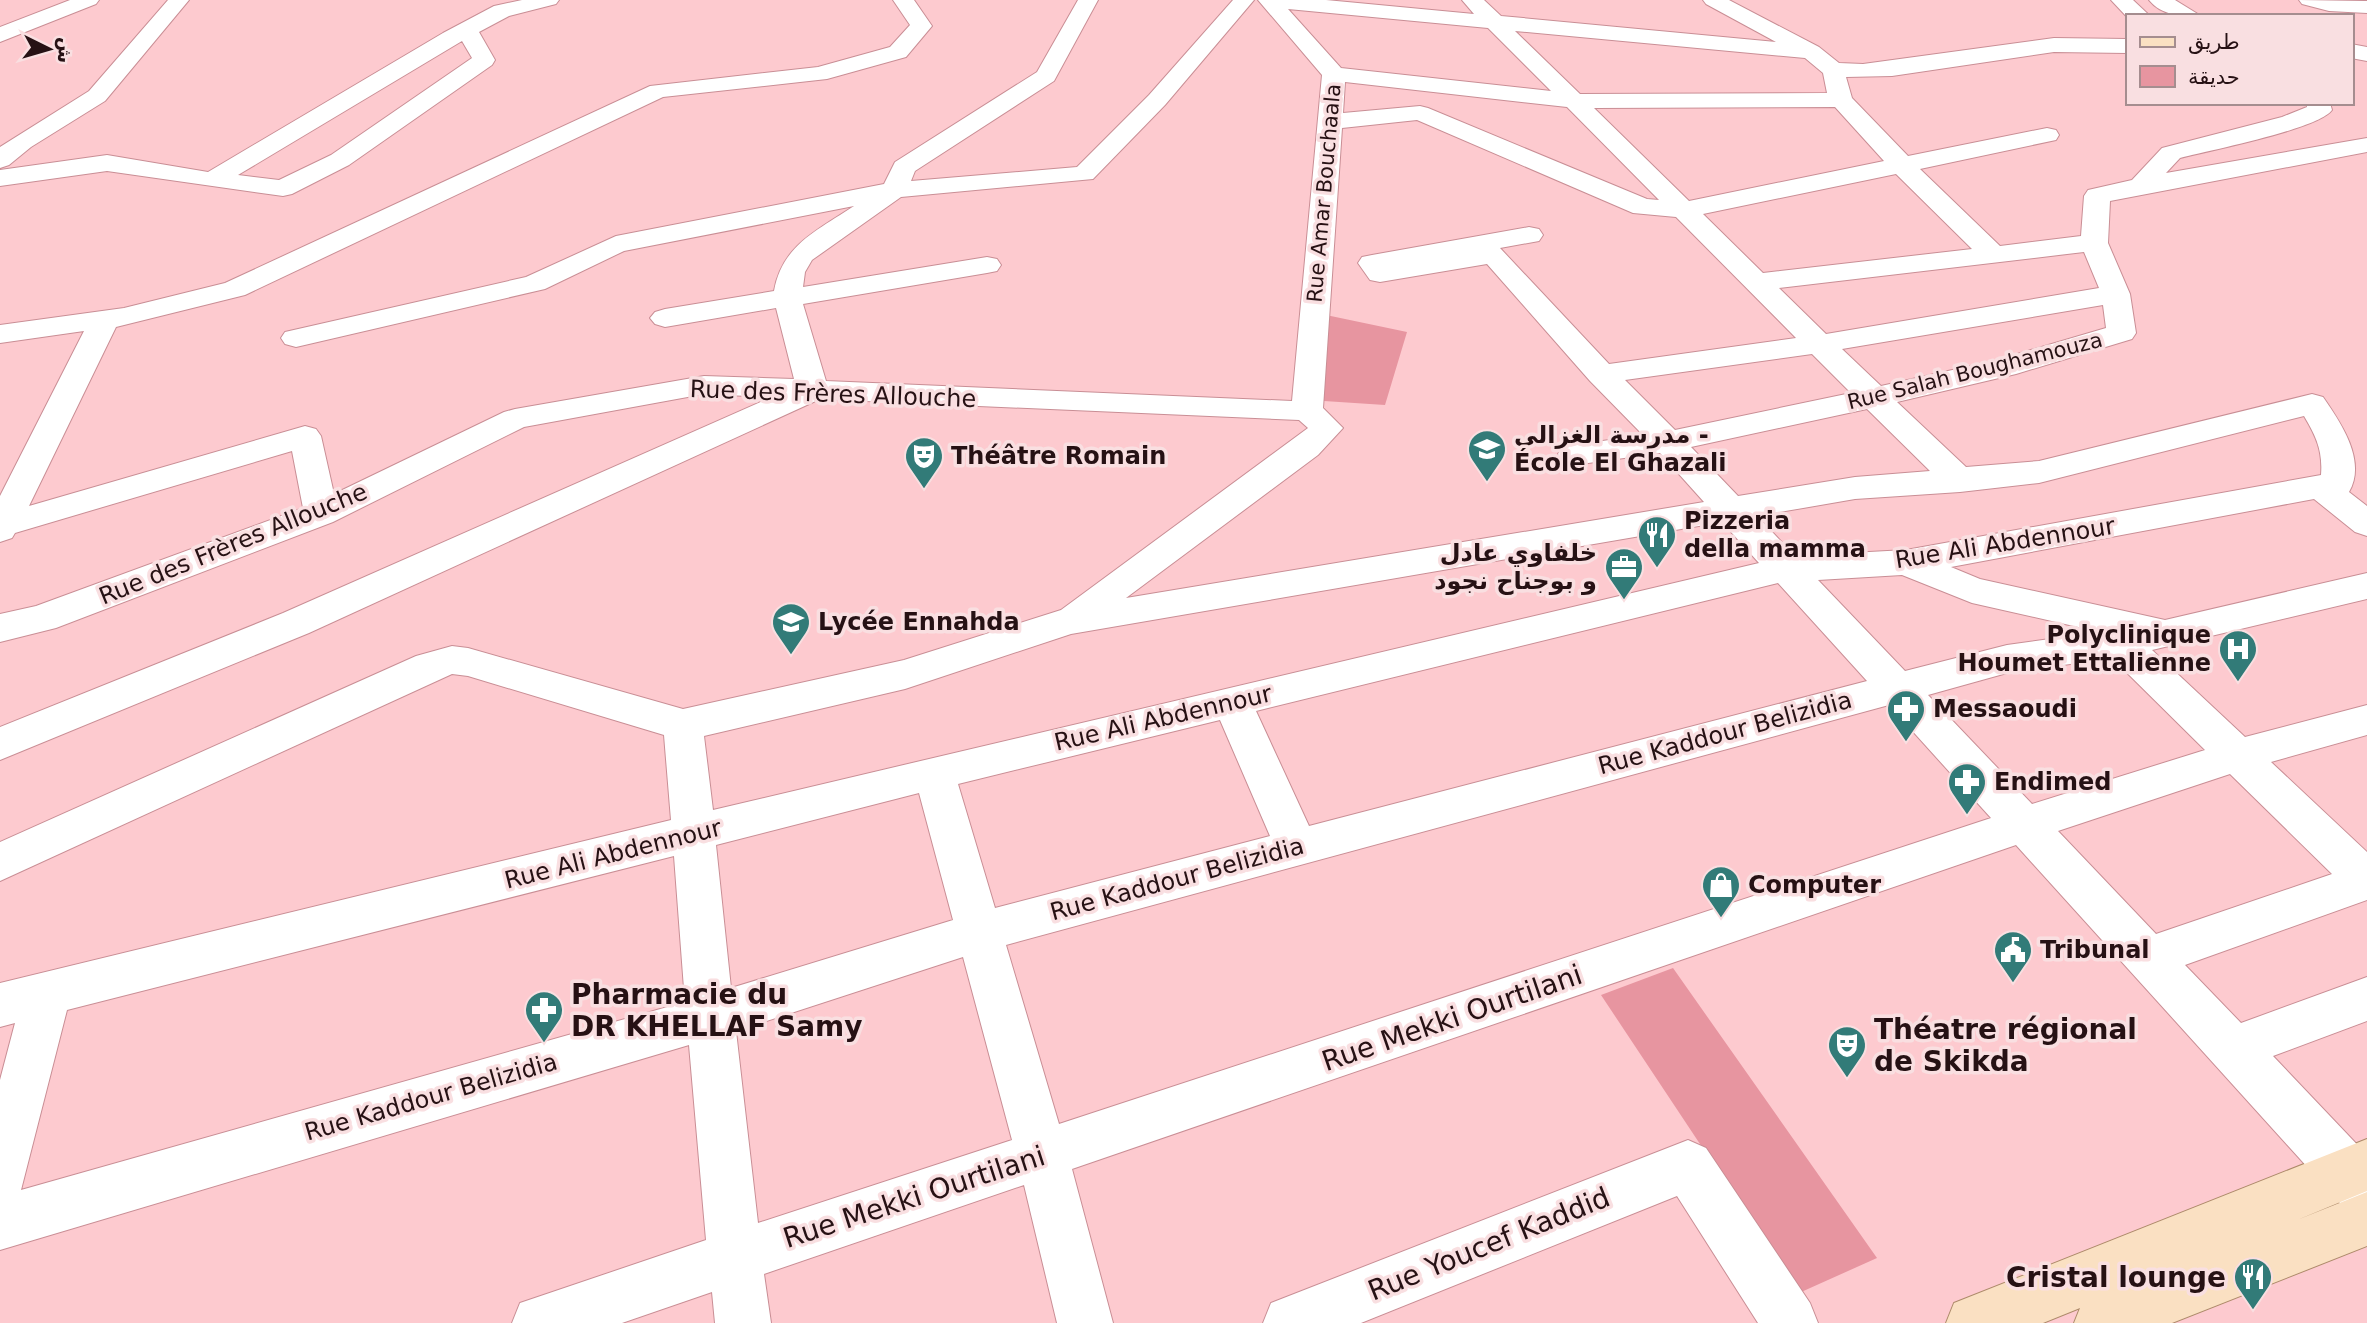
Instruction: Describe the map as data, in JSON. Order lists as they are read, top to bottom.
{
  "streets": {
    "street": [
      "Rue Amar Bouchaala",
      "Rue Salah Boughamouza",
      "Rue des Frères Allouche",
      "Rue Ali Abdennour",
      "Rue Kaddour Belizidia",
      "Rue Mekki Ourtilani",
      "Rue Youcef Kaddid"
    ]
  },
  "crossings": [
    ["Rue Amar Bouchaala", "Rue des Frères Allouche"]
  ],
  "places": {
    "school or university": ["مدرسة الغزالي - École El Ghazali", "Lycée Ennahda"],
    "theatre": ["Théâtre Romain", "Théatre régional de Skikda"],
    "restaurant": ["Pizzeria della mamma", "Cristal lounge"],
    "office": ["خلفاوي عادل و بوجناح نجود"],
    "hospital": ["Polyclinique Houmet Ettalienne"],
    "pharmacy": ["Messaoudi", "Endimed", "Pharmacie du DR KHELLAF Samy"],
    "shop": ["Computer"],
    "public building": ["Tribunal"]
  },
  "legend": ["طريق", "حديقة"],
  "north": "right"
}
